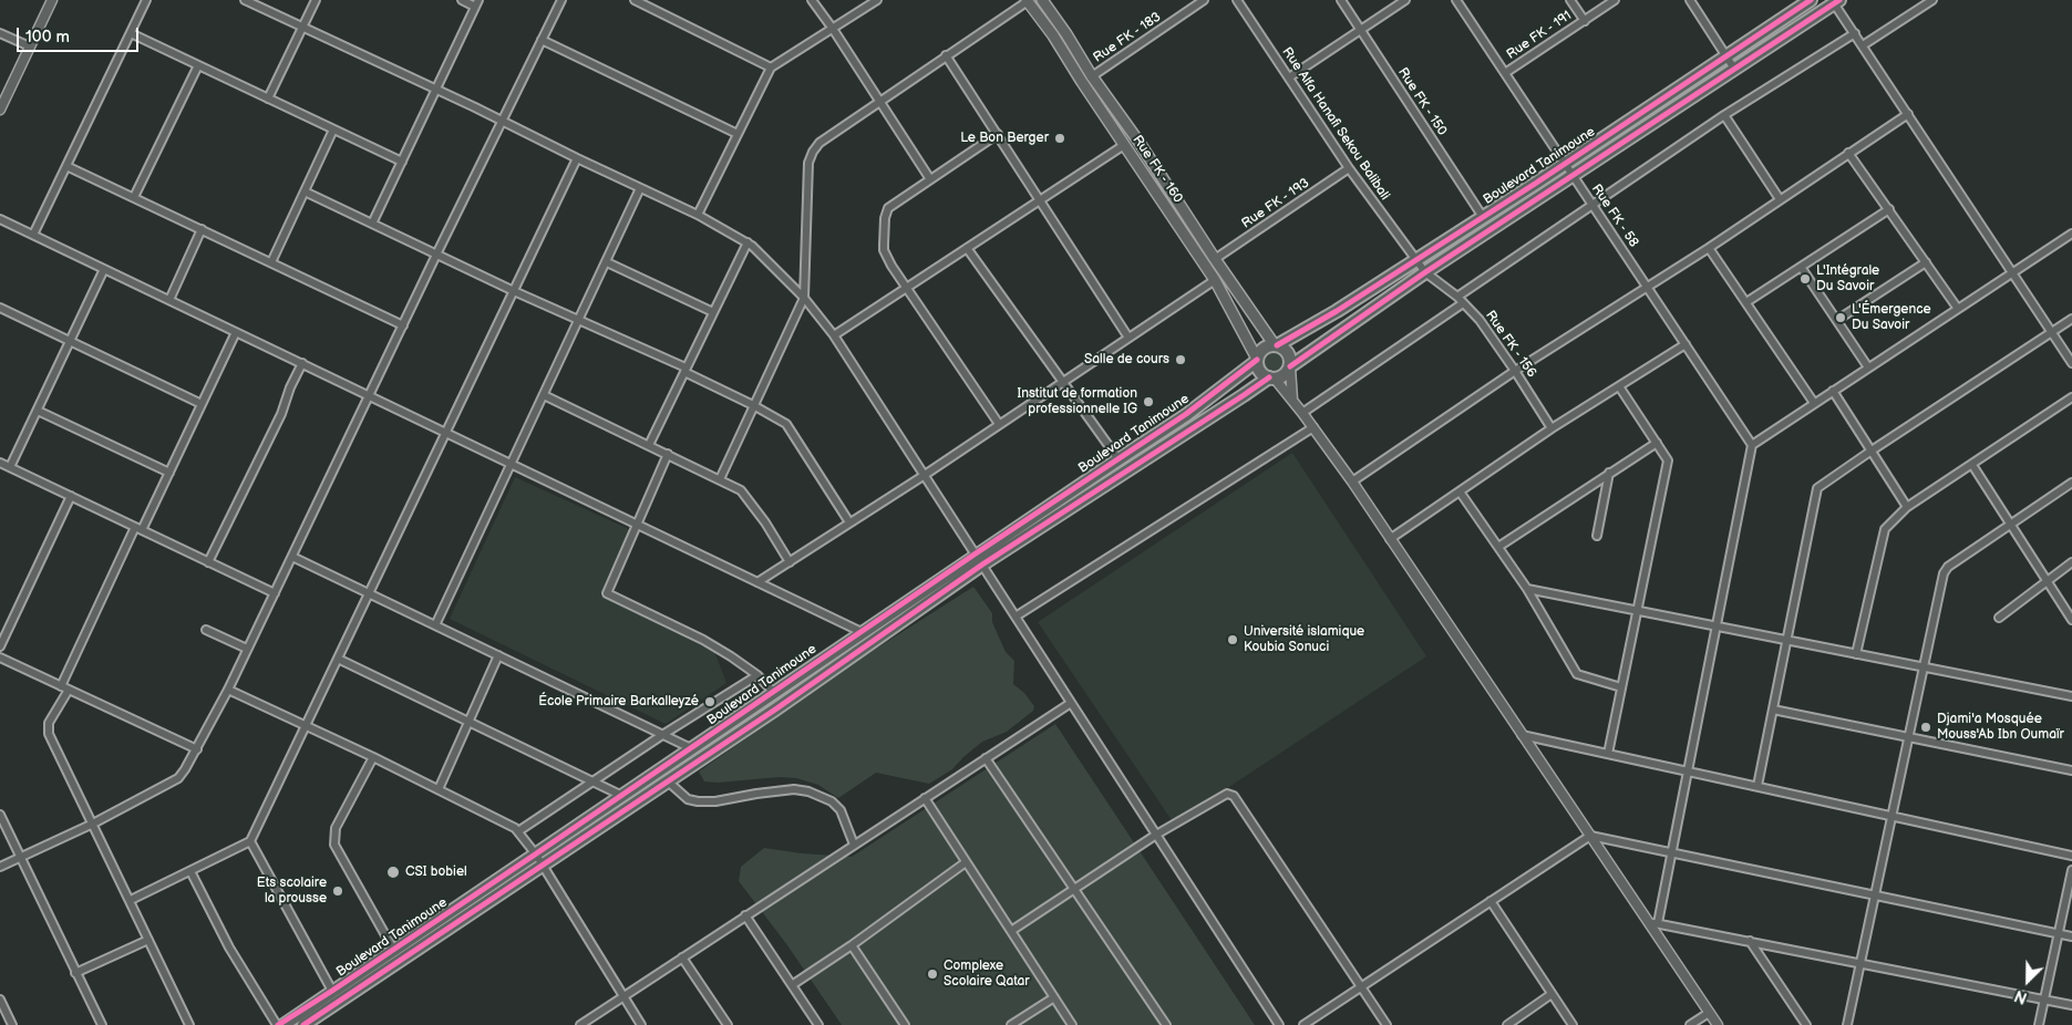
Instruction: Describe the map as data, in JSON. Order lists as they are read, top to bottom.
{
  "streets": {
    "main road": ["Boulevard Tanimoune", "Rue FK - 160"],
    "street": [
      "Rue FK - 191",
      "Rue FK - 183",
      "Rue FK - 150",
      "Rue Alfa Hanafi Sekou Balibali",
      "Rue FK - 193",
      "Rue FK - 58",
      "Rue FK - 156"
    ]
  },
  "crossings": [
    ["Rue FK - 191", "Rue FK - 58"],
    ["Rue FK - 183", "Rue FK - 160"],
    ["Rue FK - 150", "Boulevard Tanimoune"],
    ["Rue Alfa Hanafi Sekou Balibali", "Boulevard Tanimoune"],
    ["Rue Alfa Hanafi Sekou Balibali", "Rue FK - 193"],
    ["Rue Alfa Hanafi Sekou Balibali", "Rue FK - 156"],
    ["Boulevard Tanimoune", "Rue FK - 160"],
    ["Boulevard Tanimoune", "Rue FK - 58"],
    ["Boulevard Tanimoune", "Rue FK - 156"],
    ["Rue FK - 160", "Rue FK - 193"]
  ],
  "places": [
    "Le Bon Berger",
    "L'Intégrale Du Savoir",
    "L'Émergence Du Savoir",
    "Salle de cours",
    "Institut de formation professionnelle IG",
    "Université islamique Koubia Sonuci",
    "École Primaire Barkalleyzé",
    "Djami'a Mosquée Mouss'Ab Ibn Oumaïr",
    "CSI bobiel",
    "Ets scolaire la prousse",
    "Complexe Scolaire Qatar"
  ],
  "scale_bar": "100 m",
  "north": "bottom left"
}
